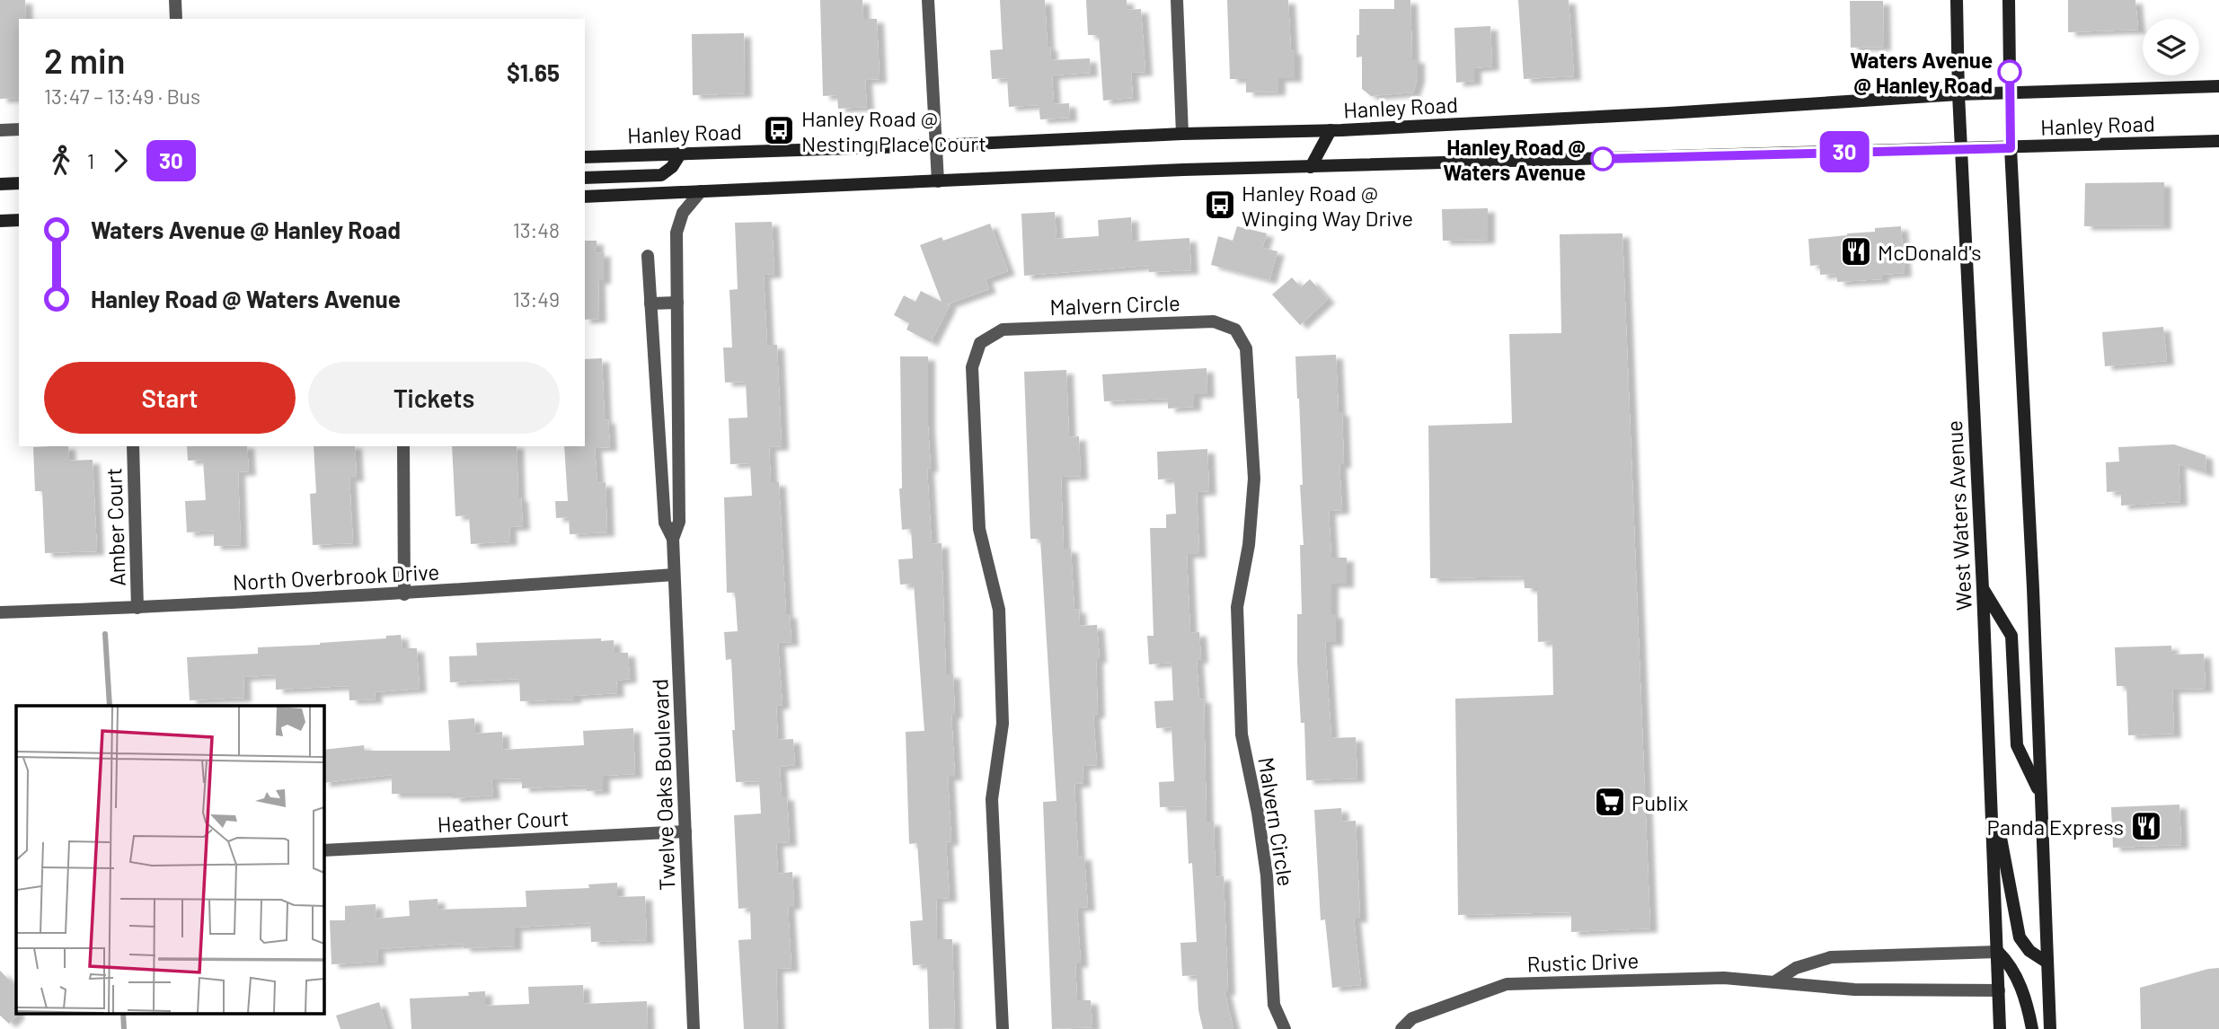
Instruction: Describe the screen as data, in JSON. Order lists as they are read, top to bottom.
{
  "streets": {
    "main road": ["Hanley Road", "West Waters Avenue"],
    "street": [
      "Malvern Circle",
      "Amber Court",
      "North Overbrook Drive",
      "Twelve Oaks Boulevard",
      "Heather Court",
      "Rustic Drive"
    ]
  },
  "crossings": [
    ["Hanley Road", "West Waters Avenue"],
    ["Hanley Road", "Twelve Oaks Boulevard"],
    ["West Waters Avenue", "Rustic Drive"],
    ["Amber Court", "North Overbrook Drive"],
    ["North Overbrook Drive", "Twelve Oaks Boulevard"],
    ["Twelve Oaks Boulevard", "Heather Court"]
  ],
  "places": {
    "other": ["Waters Avenue @ Hanley Road", "Hanley Road @ Waters Avenue"],
    "bus stop": ["Hanley Road @ Nesting Place Court", "Hanley Road @ Winging Way Drive"],
    "restaurant": ["McDonald's", "Panda Express"],
    "supermarket": ["Publix"]
  },
  "lines": ["bus line 30"],
  "page": {
    "on_map": "30",
    "heading": ["2 min", "13:47 – 13:49 · Bus", "$1.65"],
    "legs": ["1", "30"],
    "list": [
      {
        "name": "Waters Avenue @ Hanley Road",
        "value": "13:48"
      },
      {
        "name": "Hanley Road @ Waters Avenue",
        "value": "13:49"
      }
    ],
    "buttons": ["Start", "Tickets"]
  }
}
